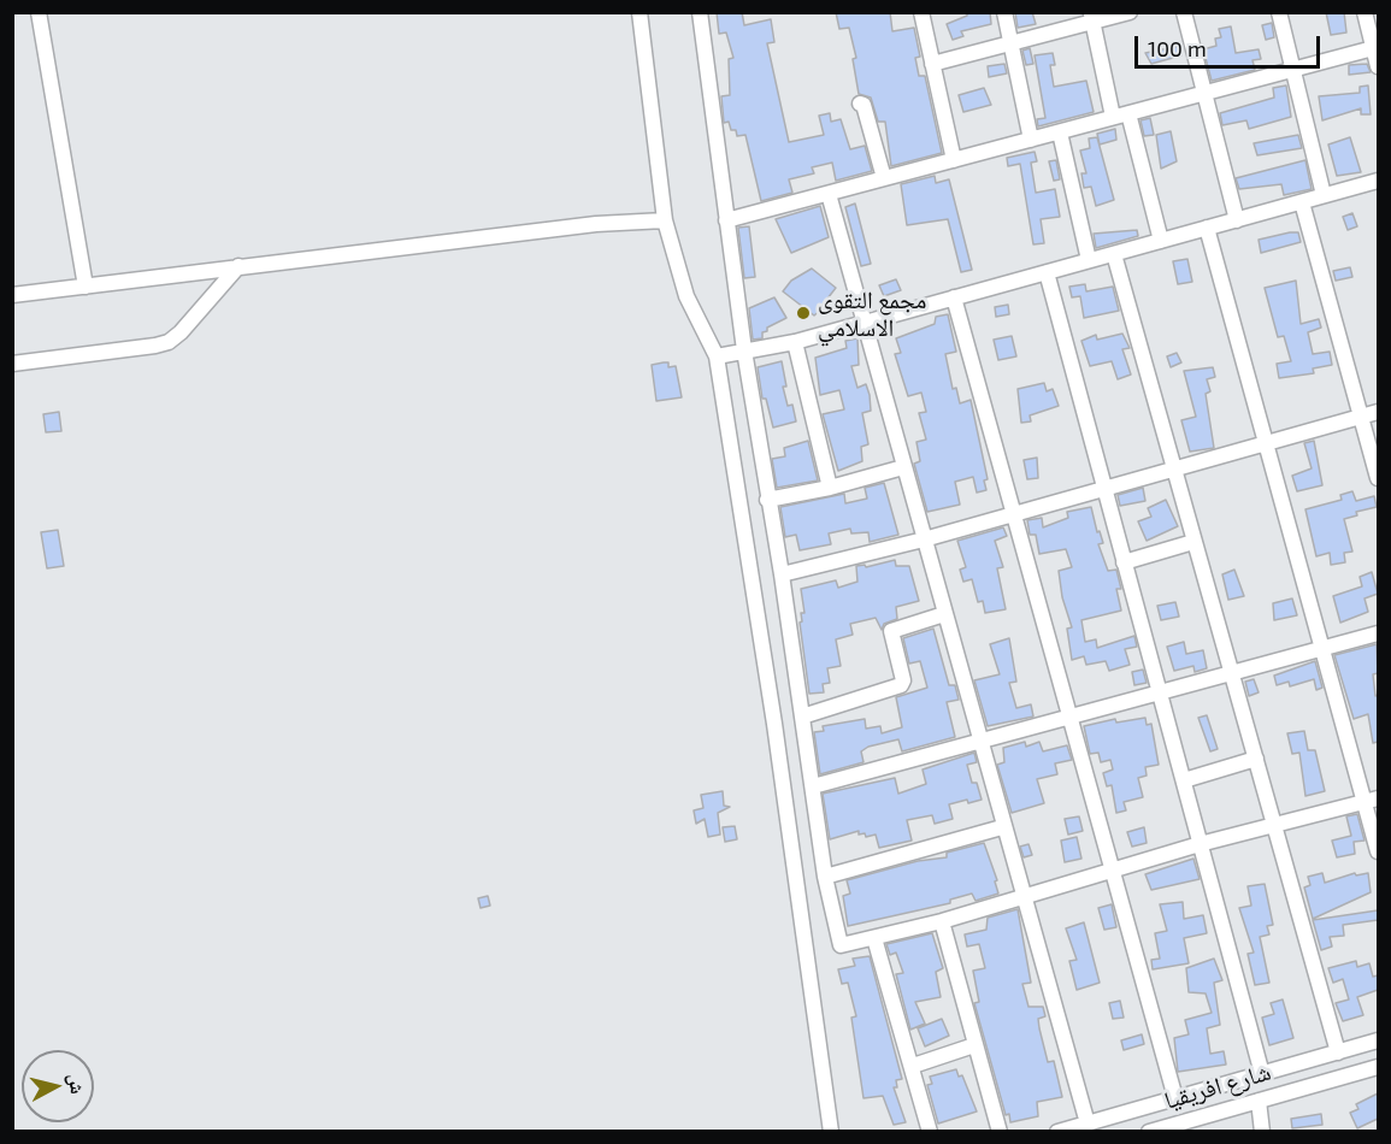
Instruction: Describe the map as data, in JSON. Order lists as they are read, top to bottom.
{
  "streets": {
    "street": ["شارع افريقيا"]
  },
  "places": ["مجمع التقوى الاسلامي"],
  "scale_bar": "100 m",
  "north": "right"
}
